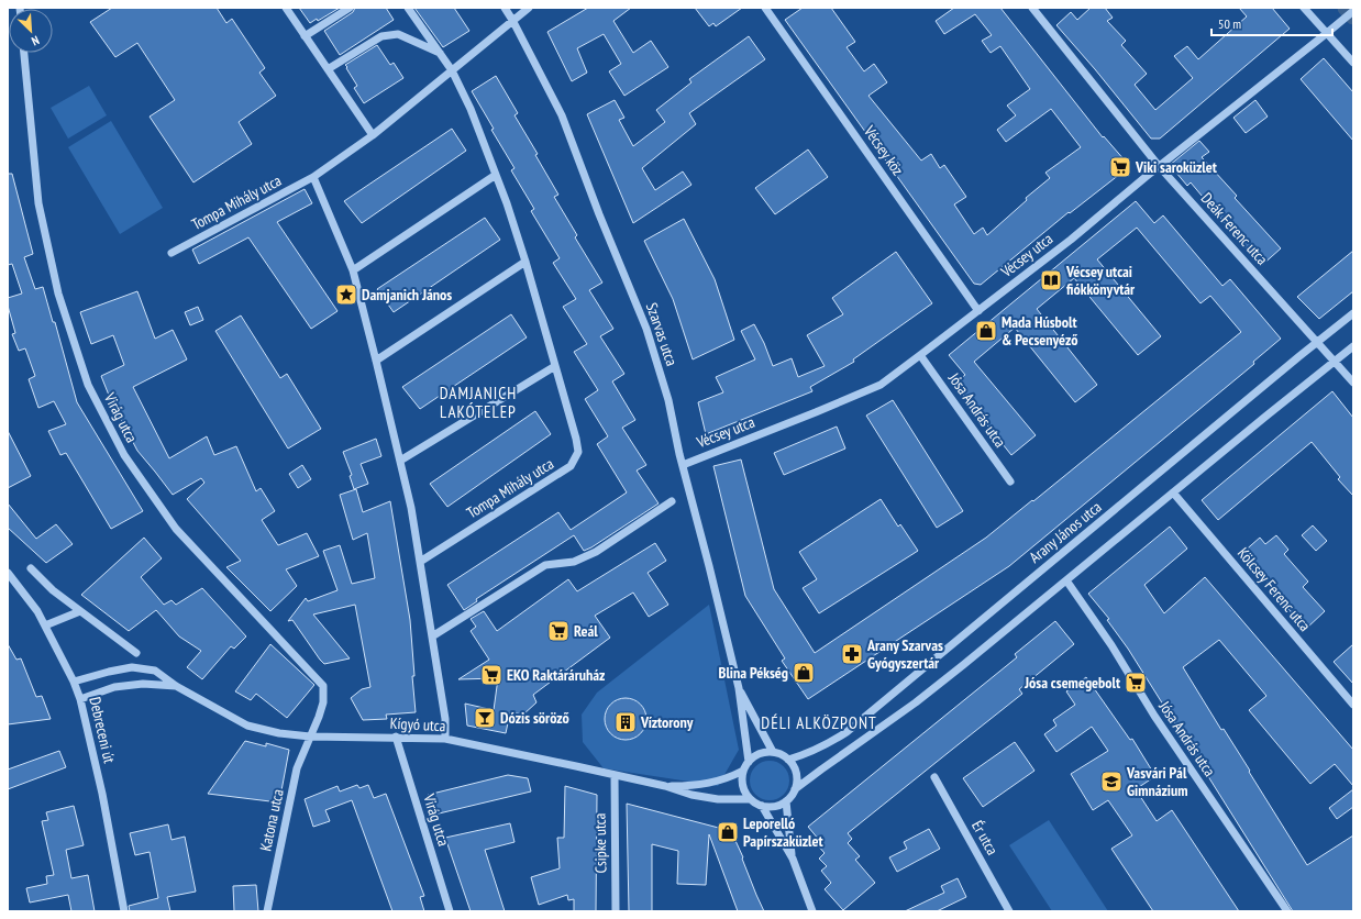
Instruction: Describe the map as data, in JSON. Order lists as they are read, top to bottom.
{
  "streets": {
    "street": [
      "Vécsey köz",
      "Tompa Mihály utca",
      "Deák Ferenc utca",
      "Vécsey utca",
      "Szarvas utca",
      "Jósa András utca",
      "Virág utca",
      "Arany János utca",
      "Kölcsey Ferenc utca",
      "Kígyó utca",
      "Debreceni út",
      "Katona utca",
      "Ér utca",
      "Csipke utca"
    ]
  },
  "crossings": [
    ["Vécsey köz", "Vécsey utca"],
    ["Tompa Mihály utca", "Szarvas utca"],
    ["Deák Ferenc utca", "Vécsey utca"],
    ["Deák Ferenc utca", "Arany János utca"],
    ["Vécsey utca", "Szarvas utca"],
    ["Vécsey utca", "Jósa András utca"],
    ["Szarvas utca", "Arany János utca"],
    ["Szarvas utca", "Kígyó utca"],
    ["Virág utca", "Kígyó utca"],
    ["Virág utca", "Katona utca"],
    ["Arany János utca", "Kígyó utca"],
    ["Kígyó utca", "Debreceni út"],
    ["Kígyó utca", "Katona utca"],
    ["Kígyó utca", "Csipke utca"]
  ],
  "districts": ["DAMJANICH LAKÓTELEP", "DÉLI ALKÖZPONT"],
  "places": {
    "supermarket": [
      "Viki saroküzlet",
      "Reál",
      "EKO Raktáráruház",
      "Jósa csemegebolt"
    ],
    "library": ["Vécsey utcai fiókkönyvtár"],
    "place": ["Damjanich János"],
    "shop": ["Mada Húsbolt & Pecsenyéző", "Blina Pékség", "Leporelló Papírszaküzlet"],
    "pharmacy": ["Arany Szarvas Gyógyszertár"],
    "bar": ["Dózis söröző"],
    "building": ["Víztorony"],
    "school or university": ["Vasvári Pál Gimnázium"]
  },
  "scale_bar": "50 m",
  "north": "bottom right"
}
